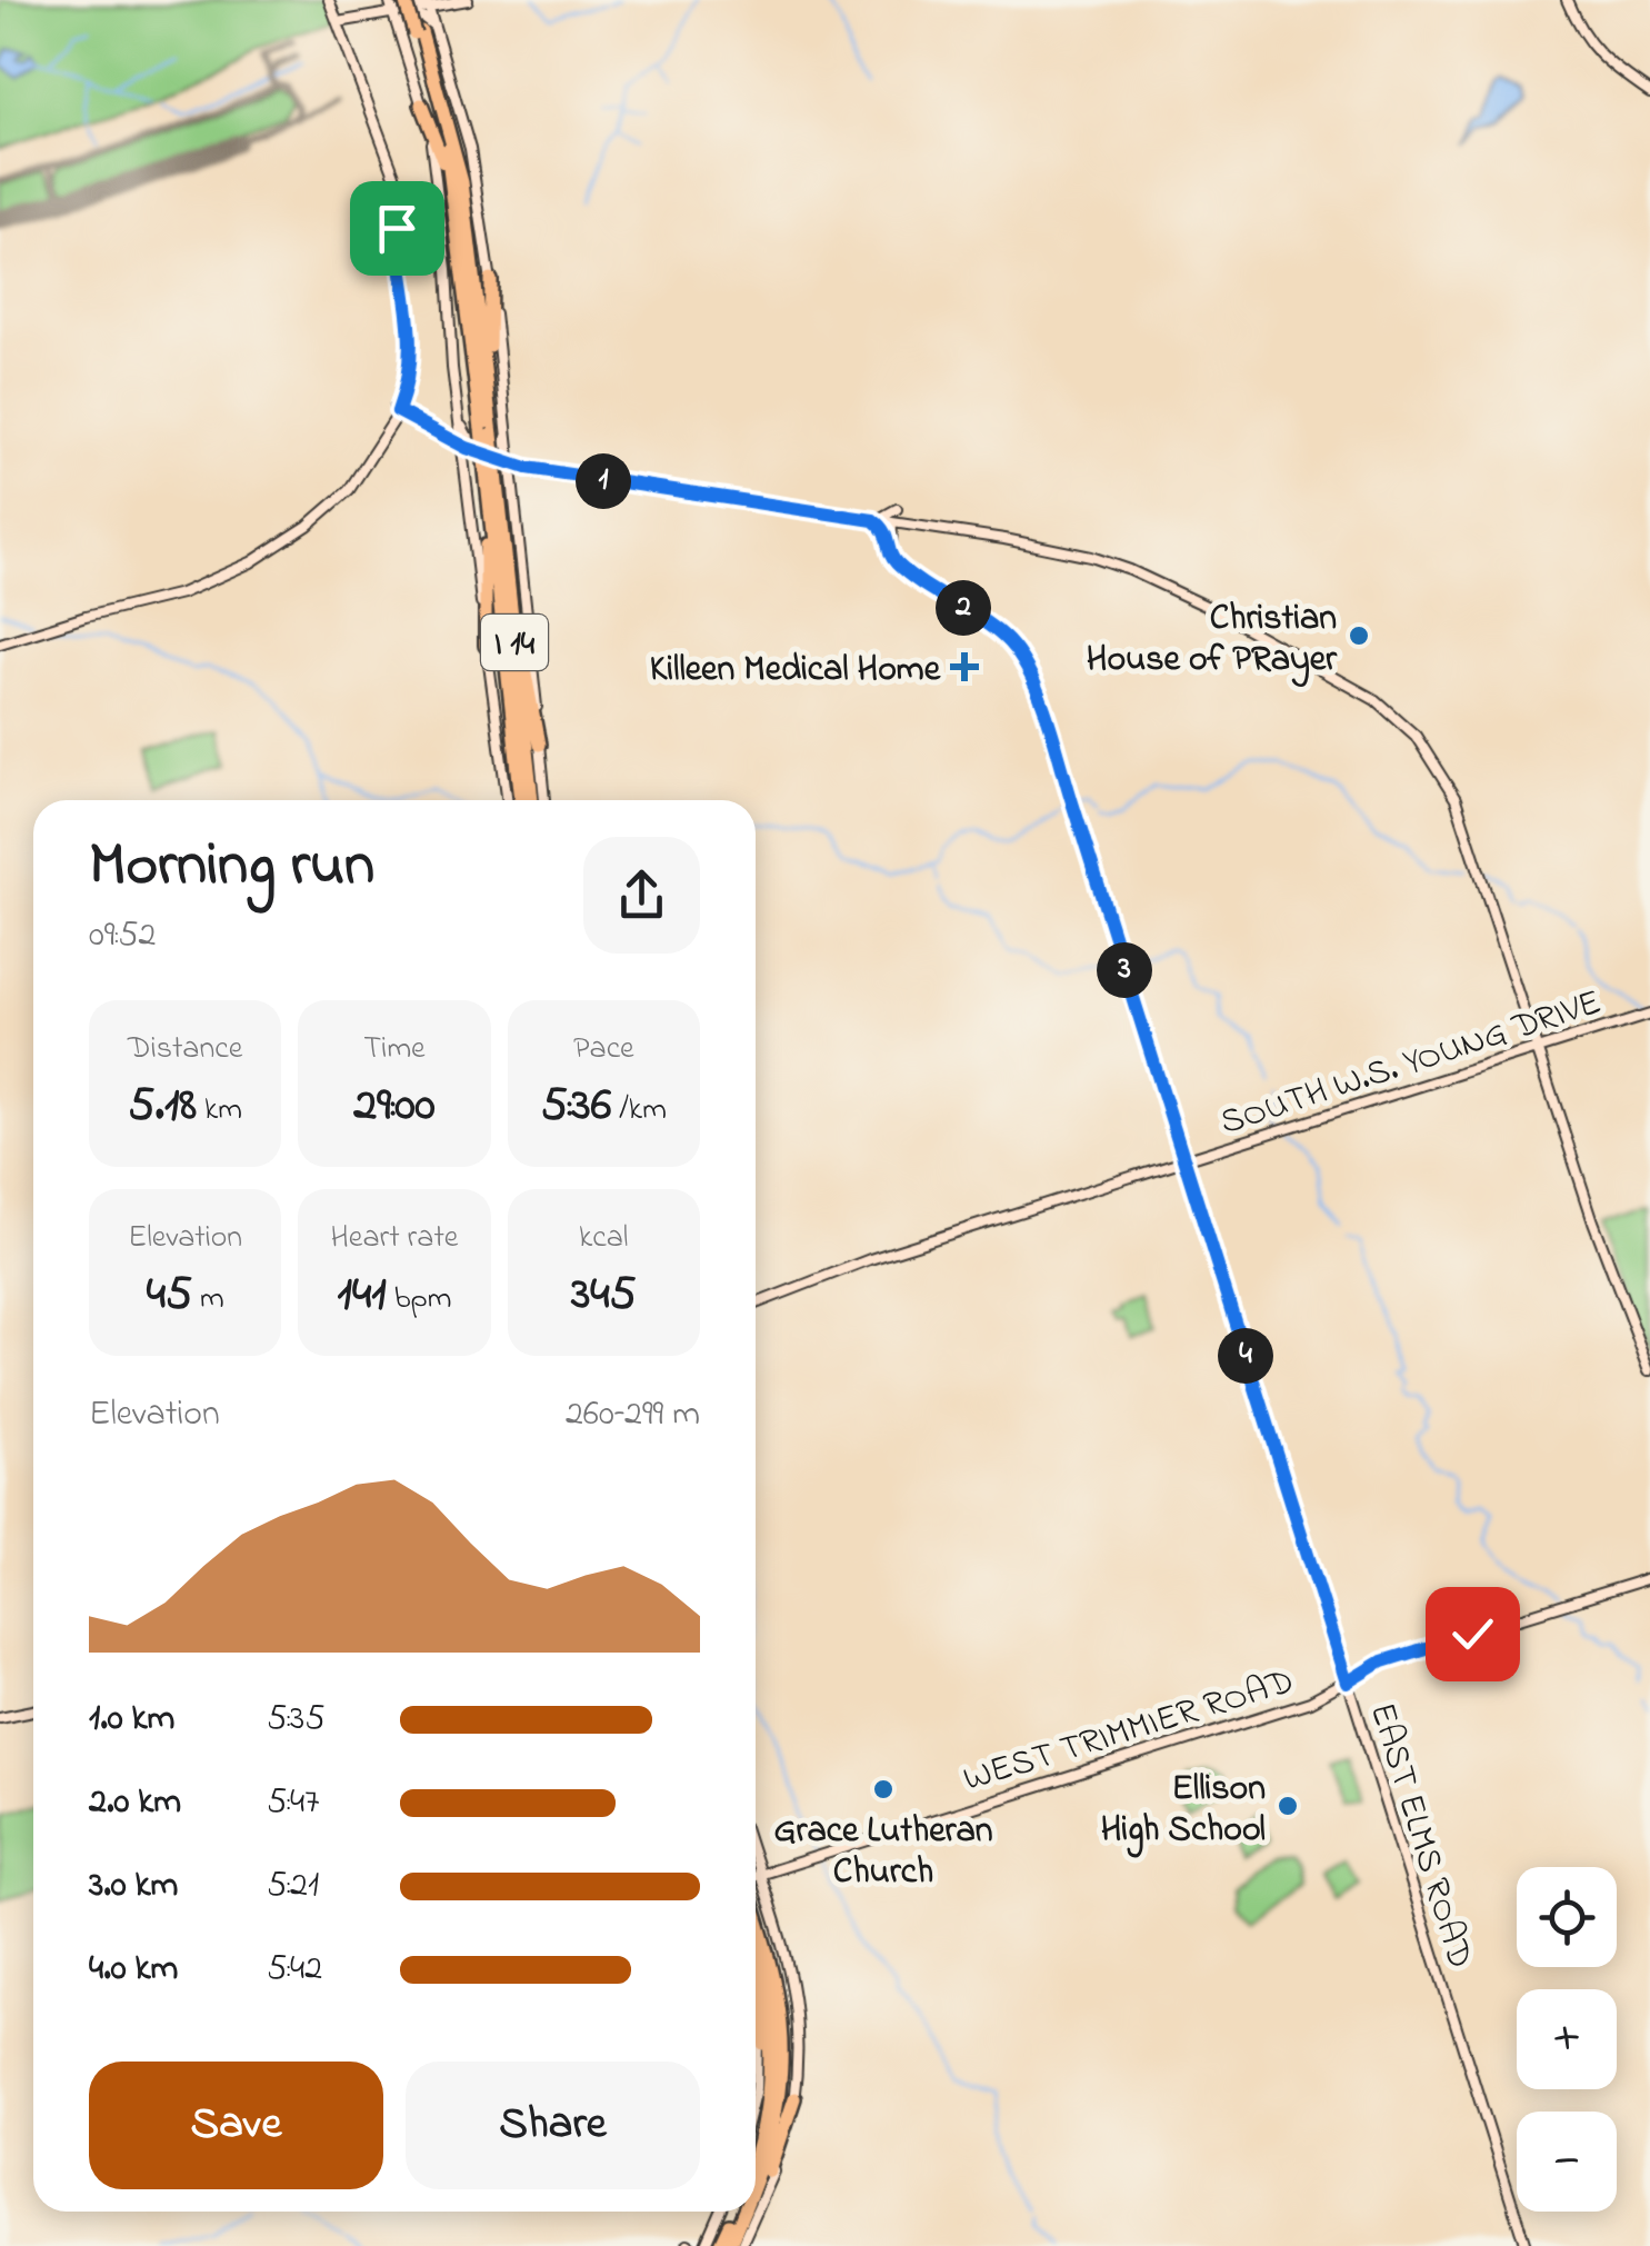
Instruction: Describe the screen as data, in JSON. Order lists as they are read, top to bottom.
{
  "streets": {
    "highway": ["I 14"],
    "main road": ["SOUTH W.S. YOUNG DRIVE", "WEST TRIMMIER ROAD", "EAST ELMS ROAD"]
  },
  "crossings": [
    ["SOUTH W.S. YOUNG DRIVE", "EAST ELMS ROAD"],
    ["WEST TRIMMIER ROAD", "EAST ELMS ROAD"]
  ],
  "places": {
    "other": ["Christian House of PRayer", "Grace Lutheran Church", "Ellison High School"],
    "health": ["Killeen Medical Home"]
  },
  "page": {
    "pins": [
      "1",
      "2",
      "3",
      "4"
    ],
    "heading": ["Morning run", "09:52"],
    "stats": [
      ["Distance", "5.18 km"],
      ["Time", "29:00"],
      ["Pace", "5:36 /km"],
      ["Elevation", "45 m"],
      ["Heart rate", "141 bpm"],
      ["kcal", "345"]
    ],
    "chart": ["Elevation", "260–299 m"],
    "list": [
      {
        "name": "1.0 km",
        "note": "5:35"
      },
      {
        "name": "2.0 km",
        "note": "5:47"
      },
      {
        "name": "3.0 km",
        "note": "5:21"
      },
      {
        "name": "4.0 km",
        "note": "5:42"
      }
    ],
    "map_buttons": ["+", "−"],
    "buttons": ["Save", "Share"]
  }
}
